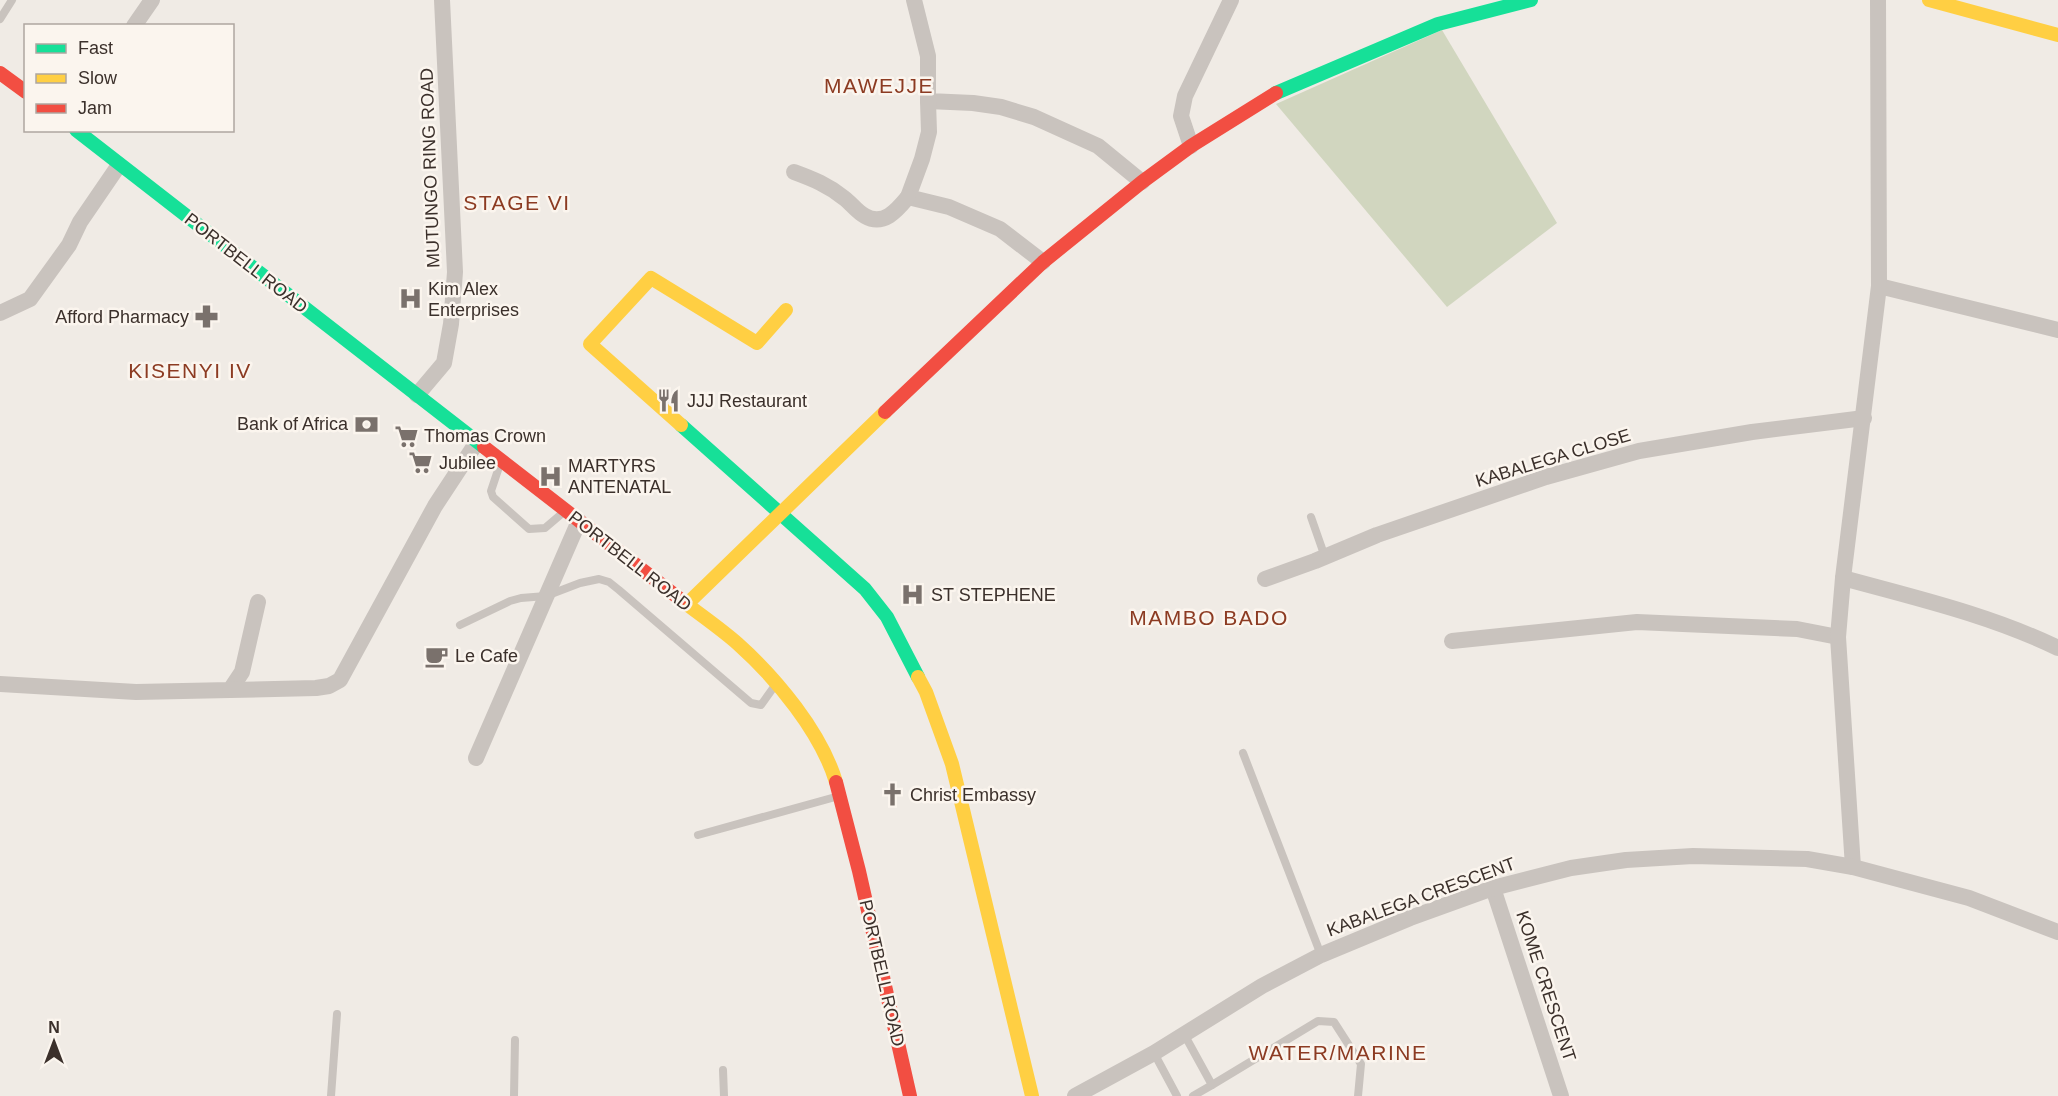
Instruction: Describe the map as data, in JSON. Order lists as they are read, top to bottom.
{
  "streets": {
    "main road": ["PORTBELL ROAD"],
    "street": [
      "MUTUNGO RING ROAD",
      "KABALEGA CLOSE",
      "KABALEGA CRESCENT",
      "KOME CRESCENT"
    ]
  },
  "crossings": [
    ["MUTUNGO RING ROAD", "PORTBELL ROAD"],
    ["KABALEGA CRESCENT", "KOME CRESCENT"]
  ],
  "districts": [
    "MAWEJJE",
    "STAGE VI",
    "KISENYI IV",
    "MAMBO BADO",
    "WATER/MARINE"
  ],
  "places": {
    "hospital": ["Kim Alex Enterprises", "MARTYRS ANTENATAL", "ST STEPHENE"],
    "pharmacy": ["Afford Pharmacy"],
    "restaurant": ["JJJ Restaurant"],
    "bank": ["Bank of Africa"],
    "supermarket": ["Thomas Crown", "Jubilee"],
    "cafe": ["Le Cafe"],
    "church": ["Christ Embassy"]
  },
  "legend": ["Fast", "Slow", "Jam"],
  "north": "top"
}
